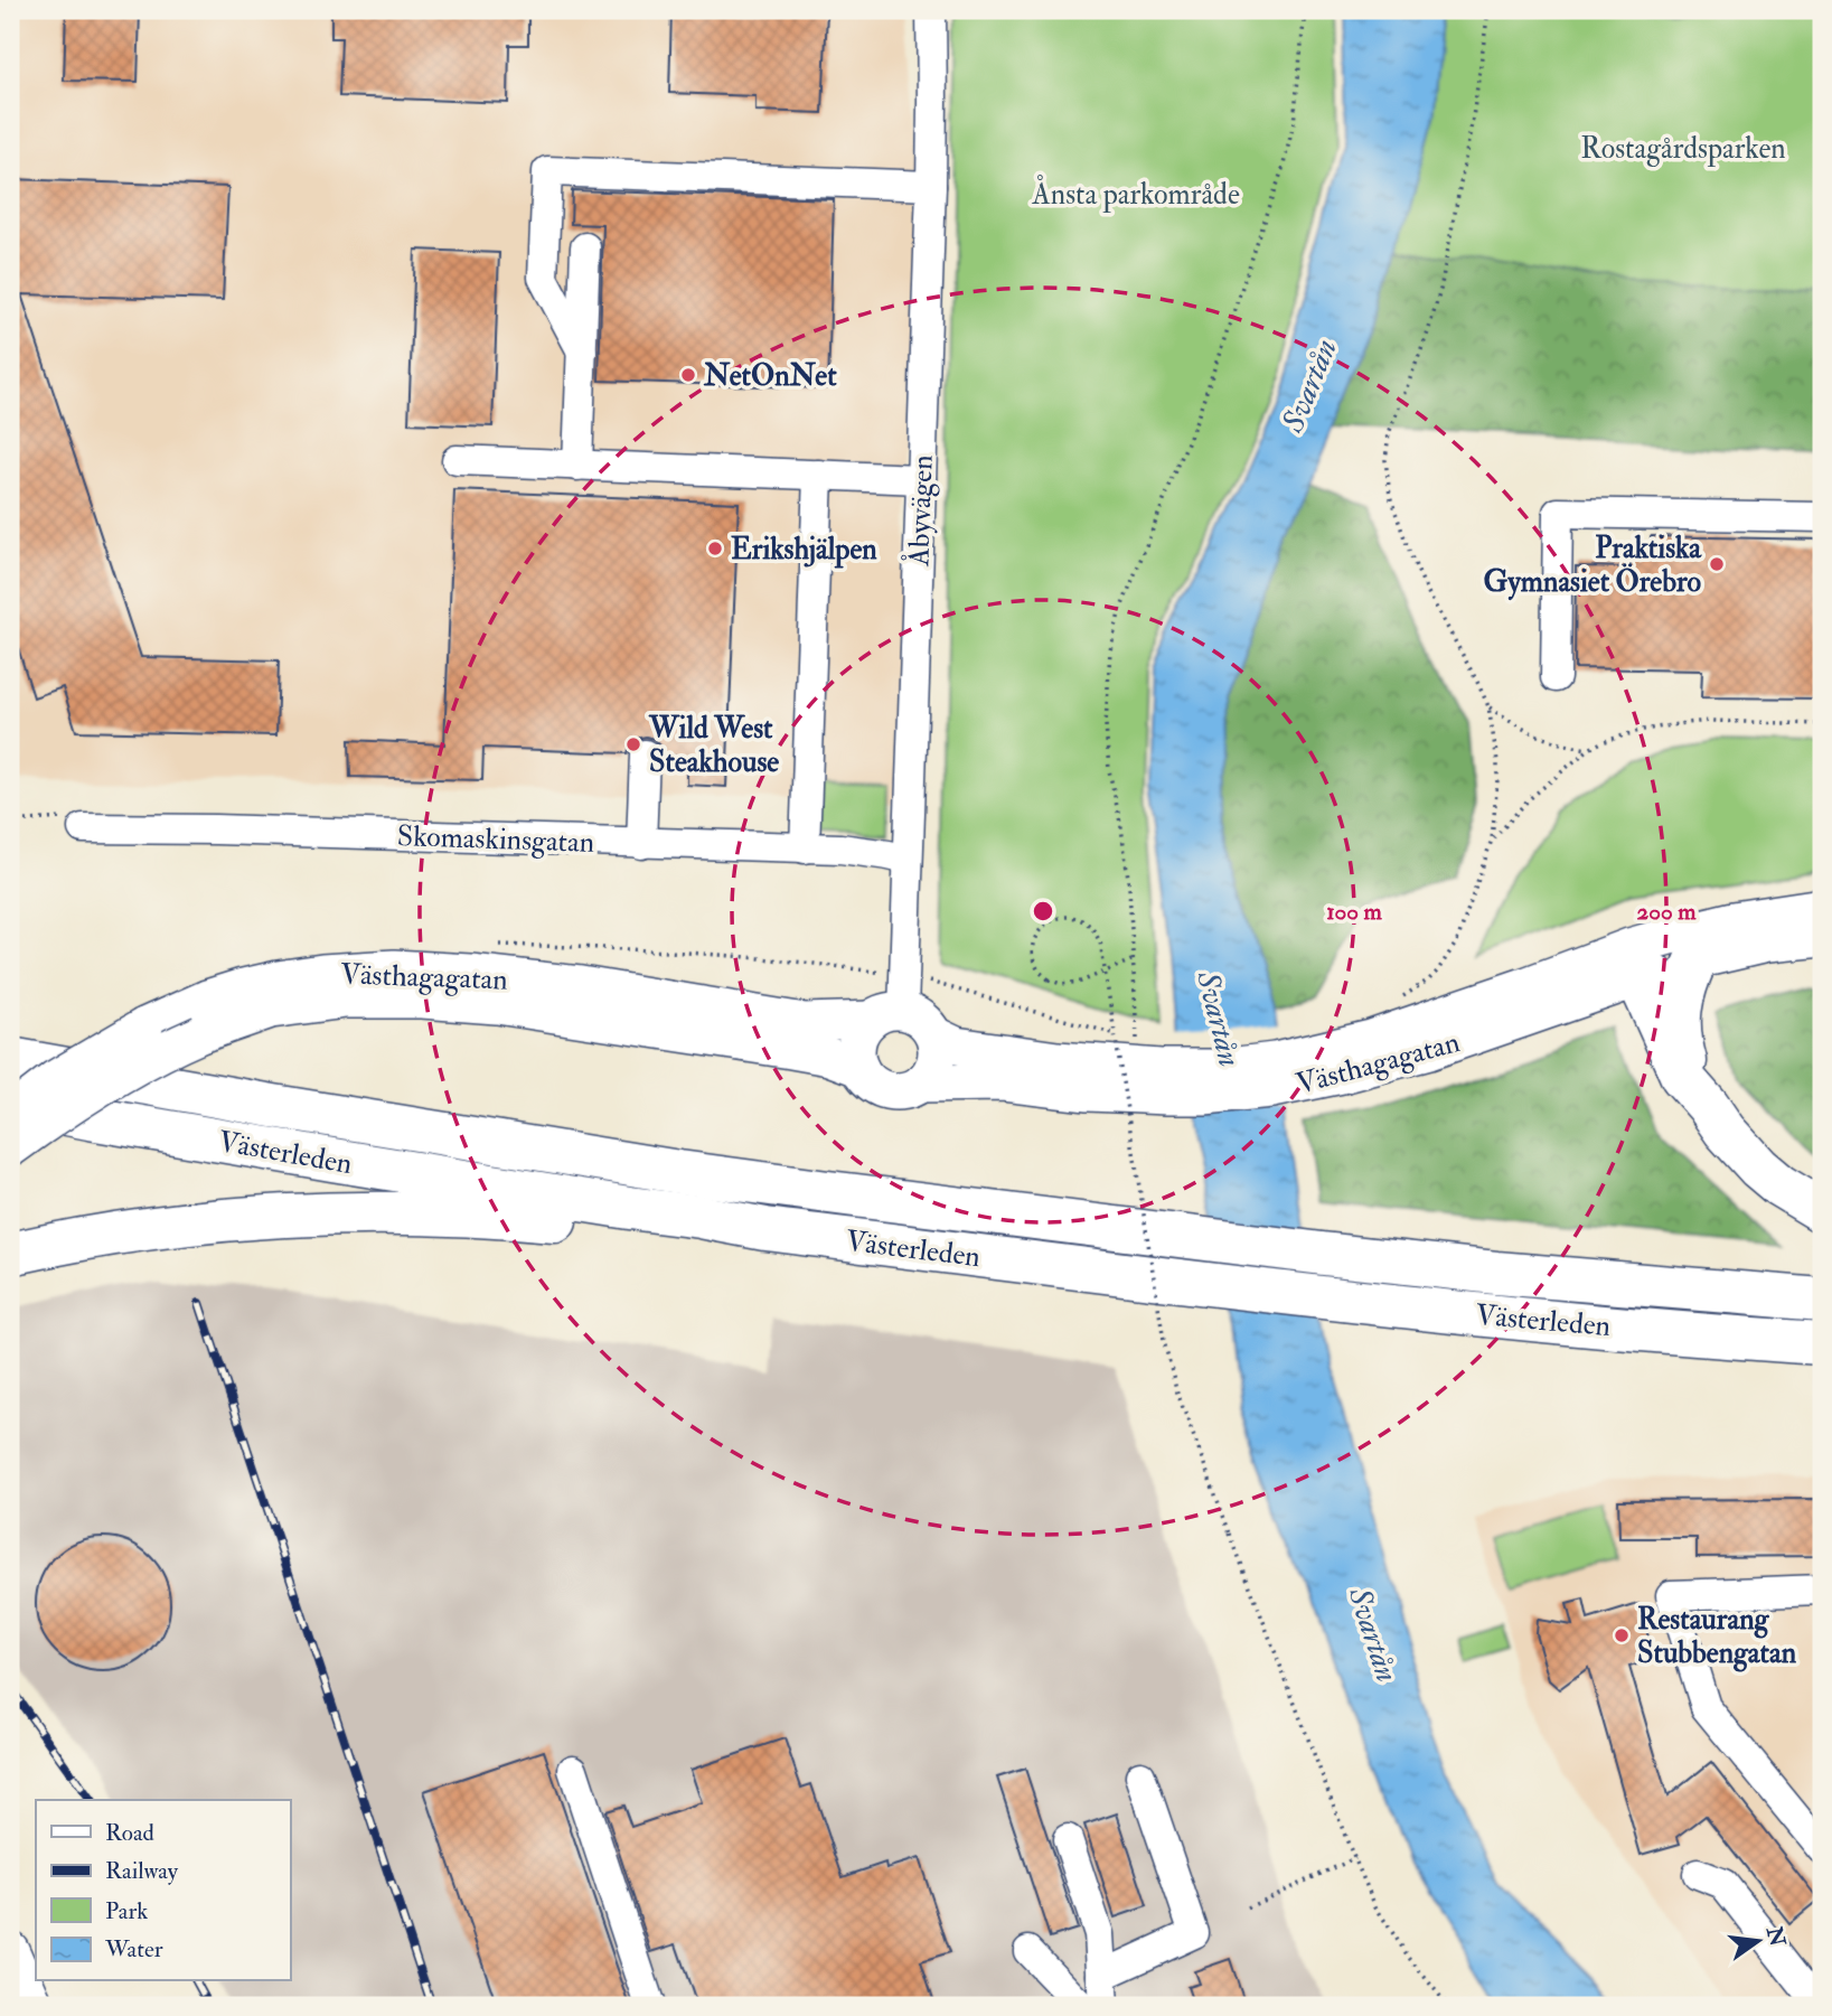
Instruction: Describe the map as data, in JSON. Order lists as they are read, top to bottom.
{
  "streets": {
    "highway": ["Västerleden"],
    "main road": ["Västhagagatan"],
    "street": ["Åbyvägen", "Skomaskinsgatan"]
  },
  "crossings": [
    ["Åbyvägen", "Skomaskinsgatan"],
    ["Åbyvägen", "Västhagagatan"]
  ],
  "water": ["Svartån"],
  "parks": ["Rostagårdsparken", "Ånsta parkområde"],
  "places": [
    "NetOnNet",
    "Erikshjälpen",
    "Praktiska Gymnasiet Örebro",
    "Wild West Steakhouse",
    "Restaurang Stubbengatan"
  ],
  "legend": [
    "Road",
    "Railway",
    "Park",
    "Water"
  ],
  "north": "right",
  "rings": ["100 m", "200 m"]
}
